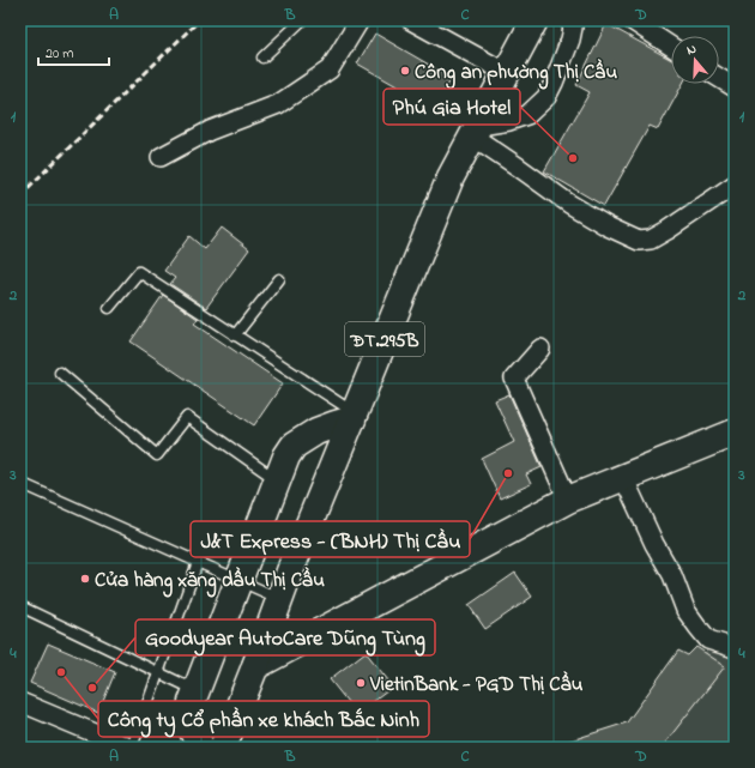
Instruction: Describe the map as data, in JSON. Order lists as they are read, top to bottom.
{
  "streets": {
    "main road": ["ĐT.295B"]
  },
  "places": [
    "Công an phường Thị Cầu",
    "Phú Gia Hotel",
    "J&T Express - (BNH) Thị Cầu",
    "Cửa hàng xăng dầu Thị Cầu",
    "Công ty Cổ phần xe khách Bắc Ninh",
    "VietinBank - PGD Thị Cầu",
    "Goodyear AutoCare Dũng Tùng"
  ],
  "scale_bar": "20 m",
  "north": "top",
  "grid": {
    "columns": [
      "A",
      "B",
      "C",
      "D"
    ],
    "rows": [
      "1",
      "2",
      "3",
      "4"
    ]
  }
}
